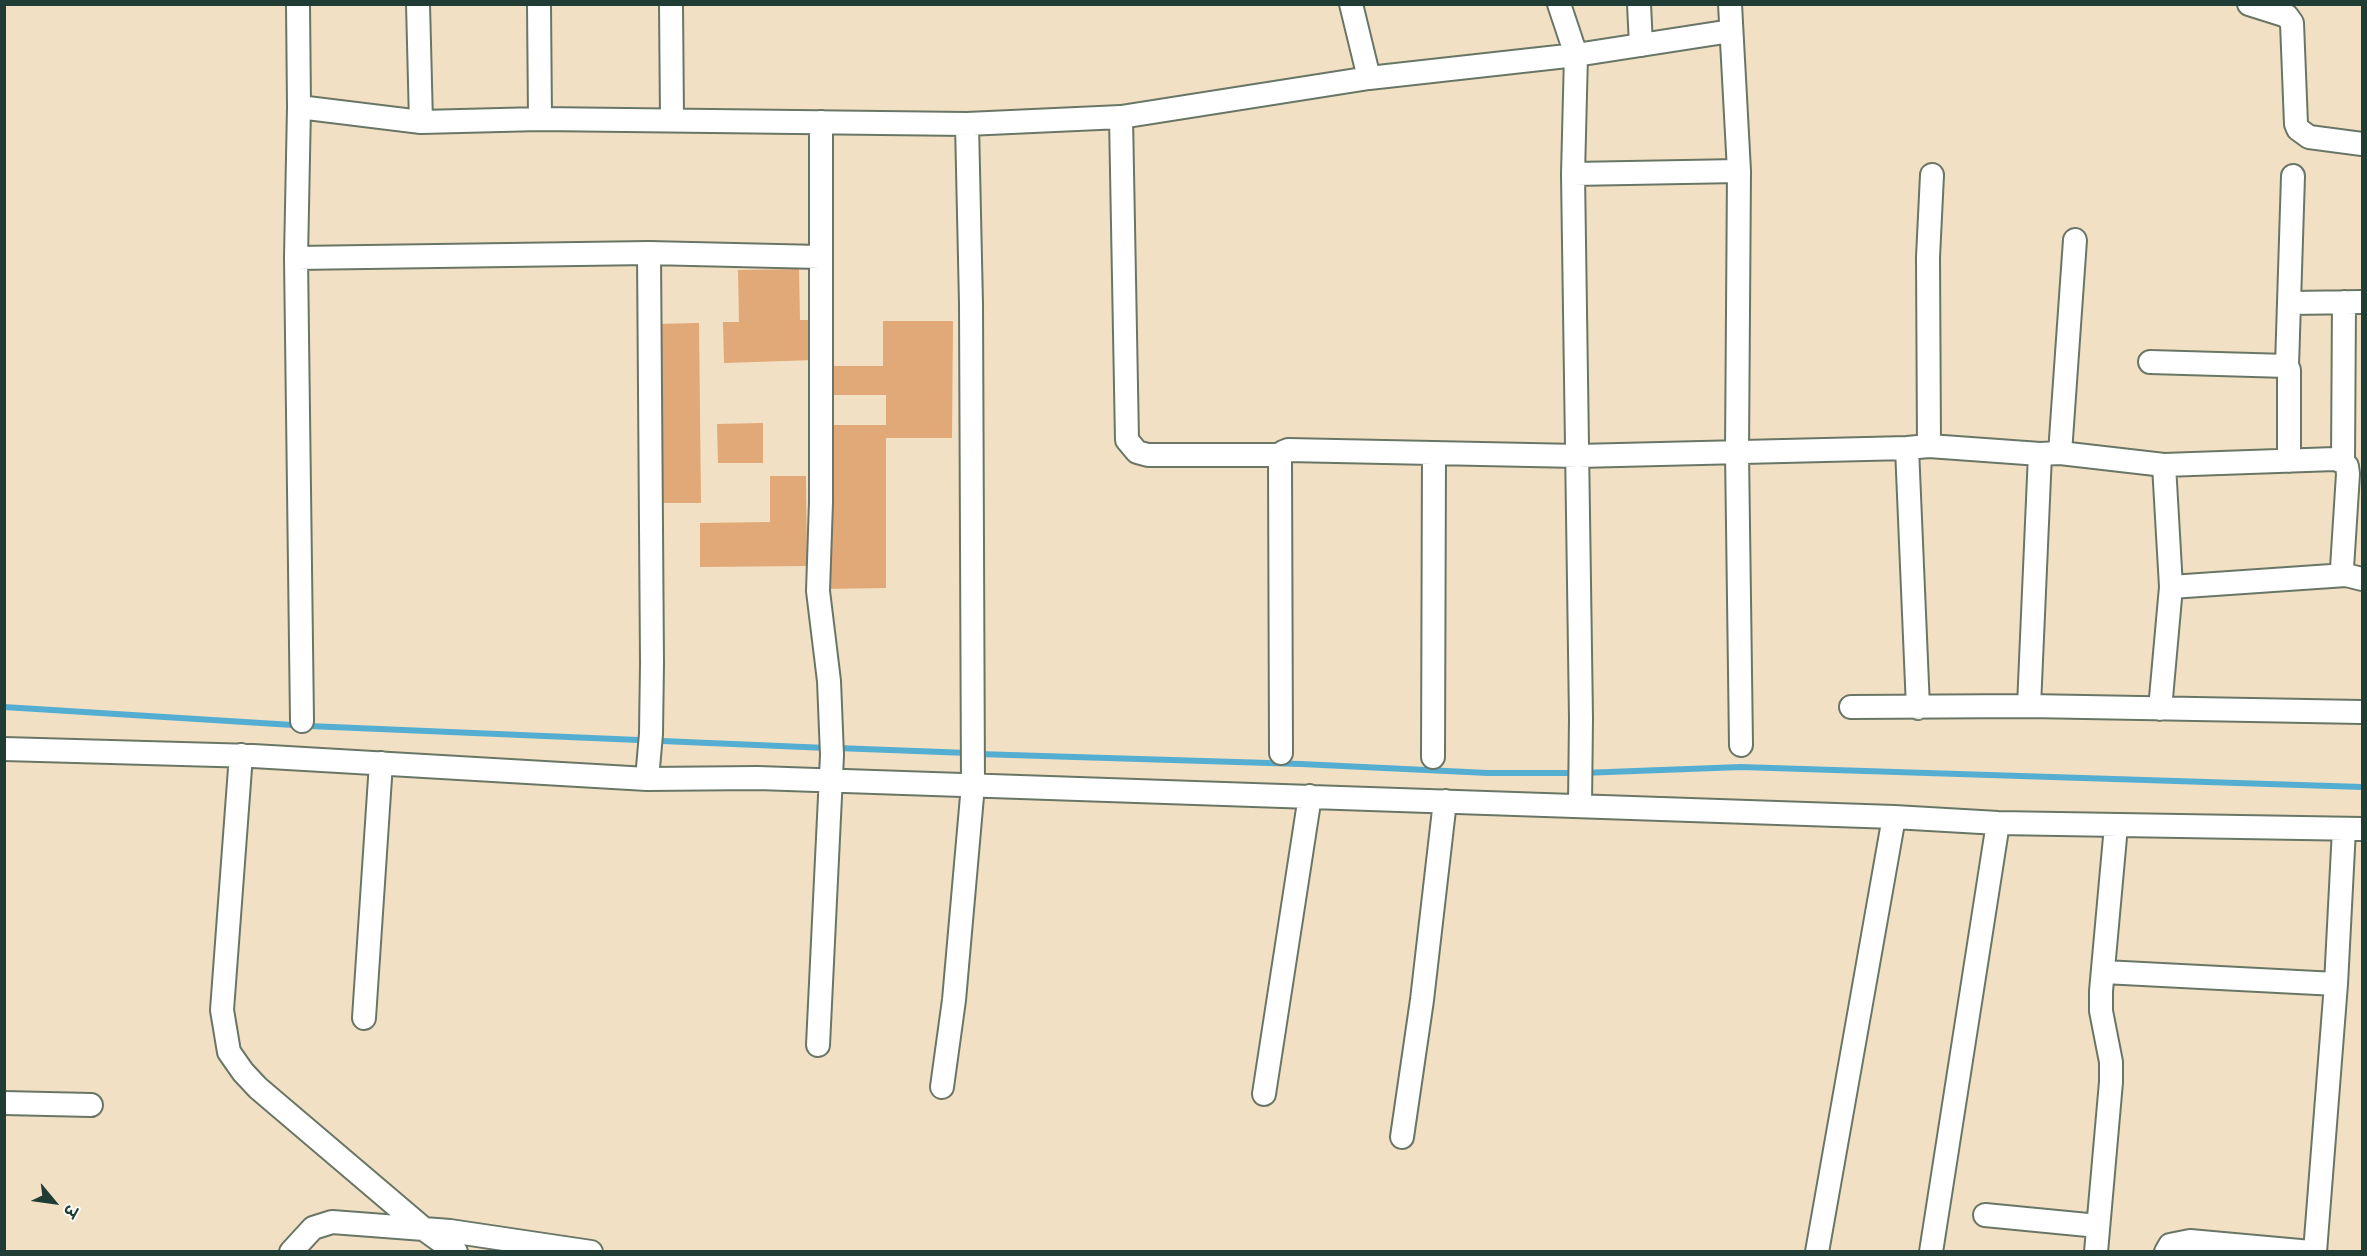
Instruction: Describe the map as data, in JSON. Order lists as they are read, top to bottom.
{
  "north": "bottom right"
}
